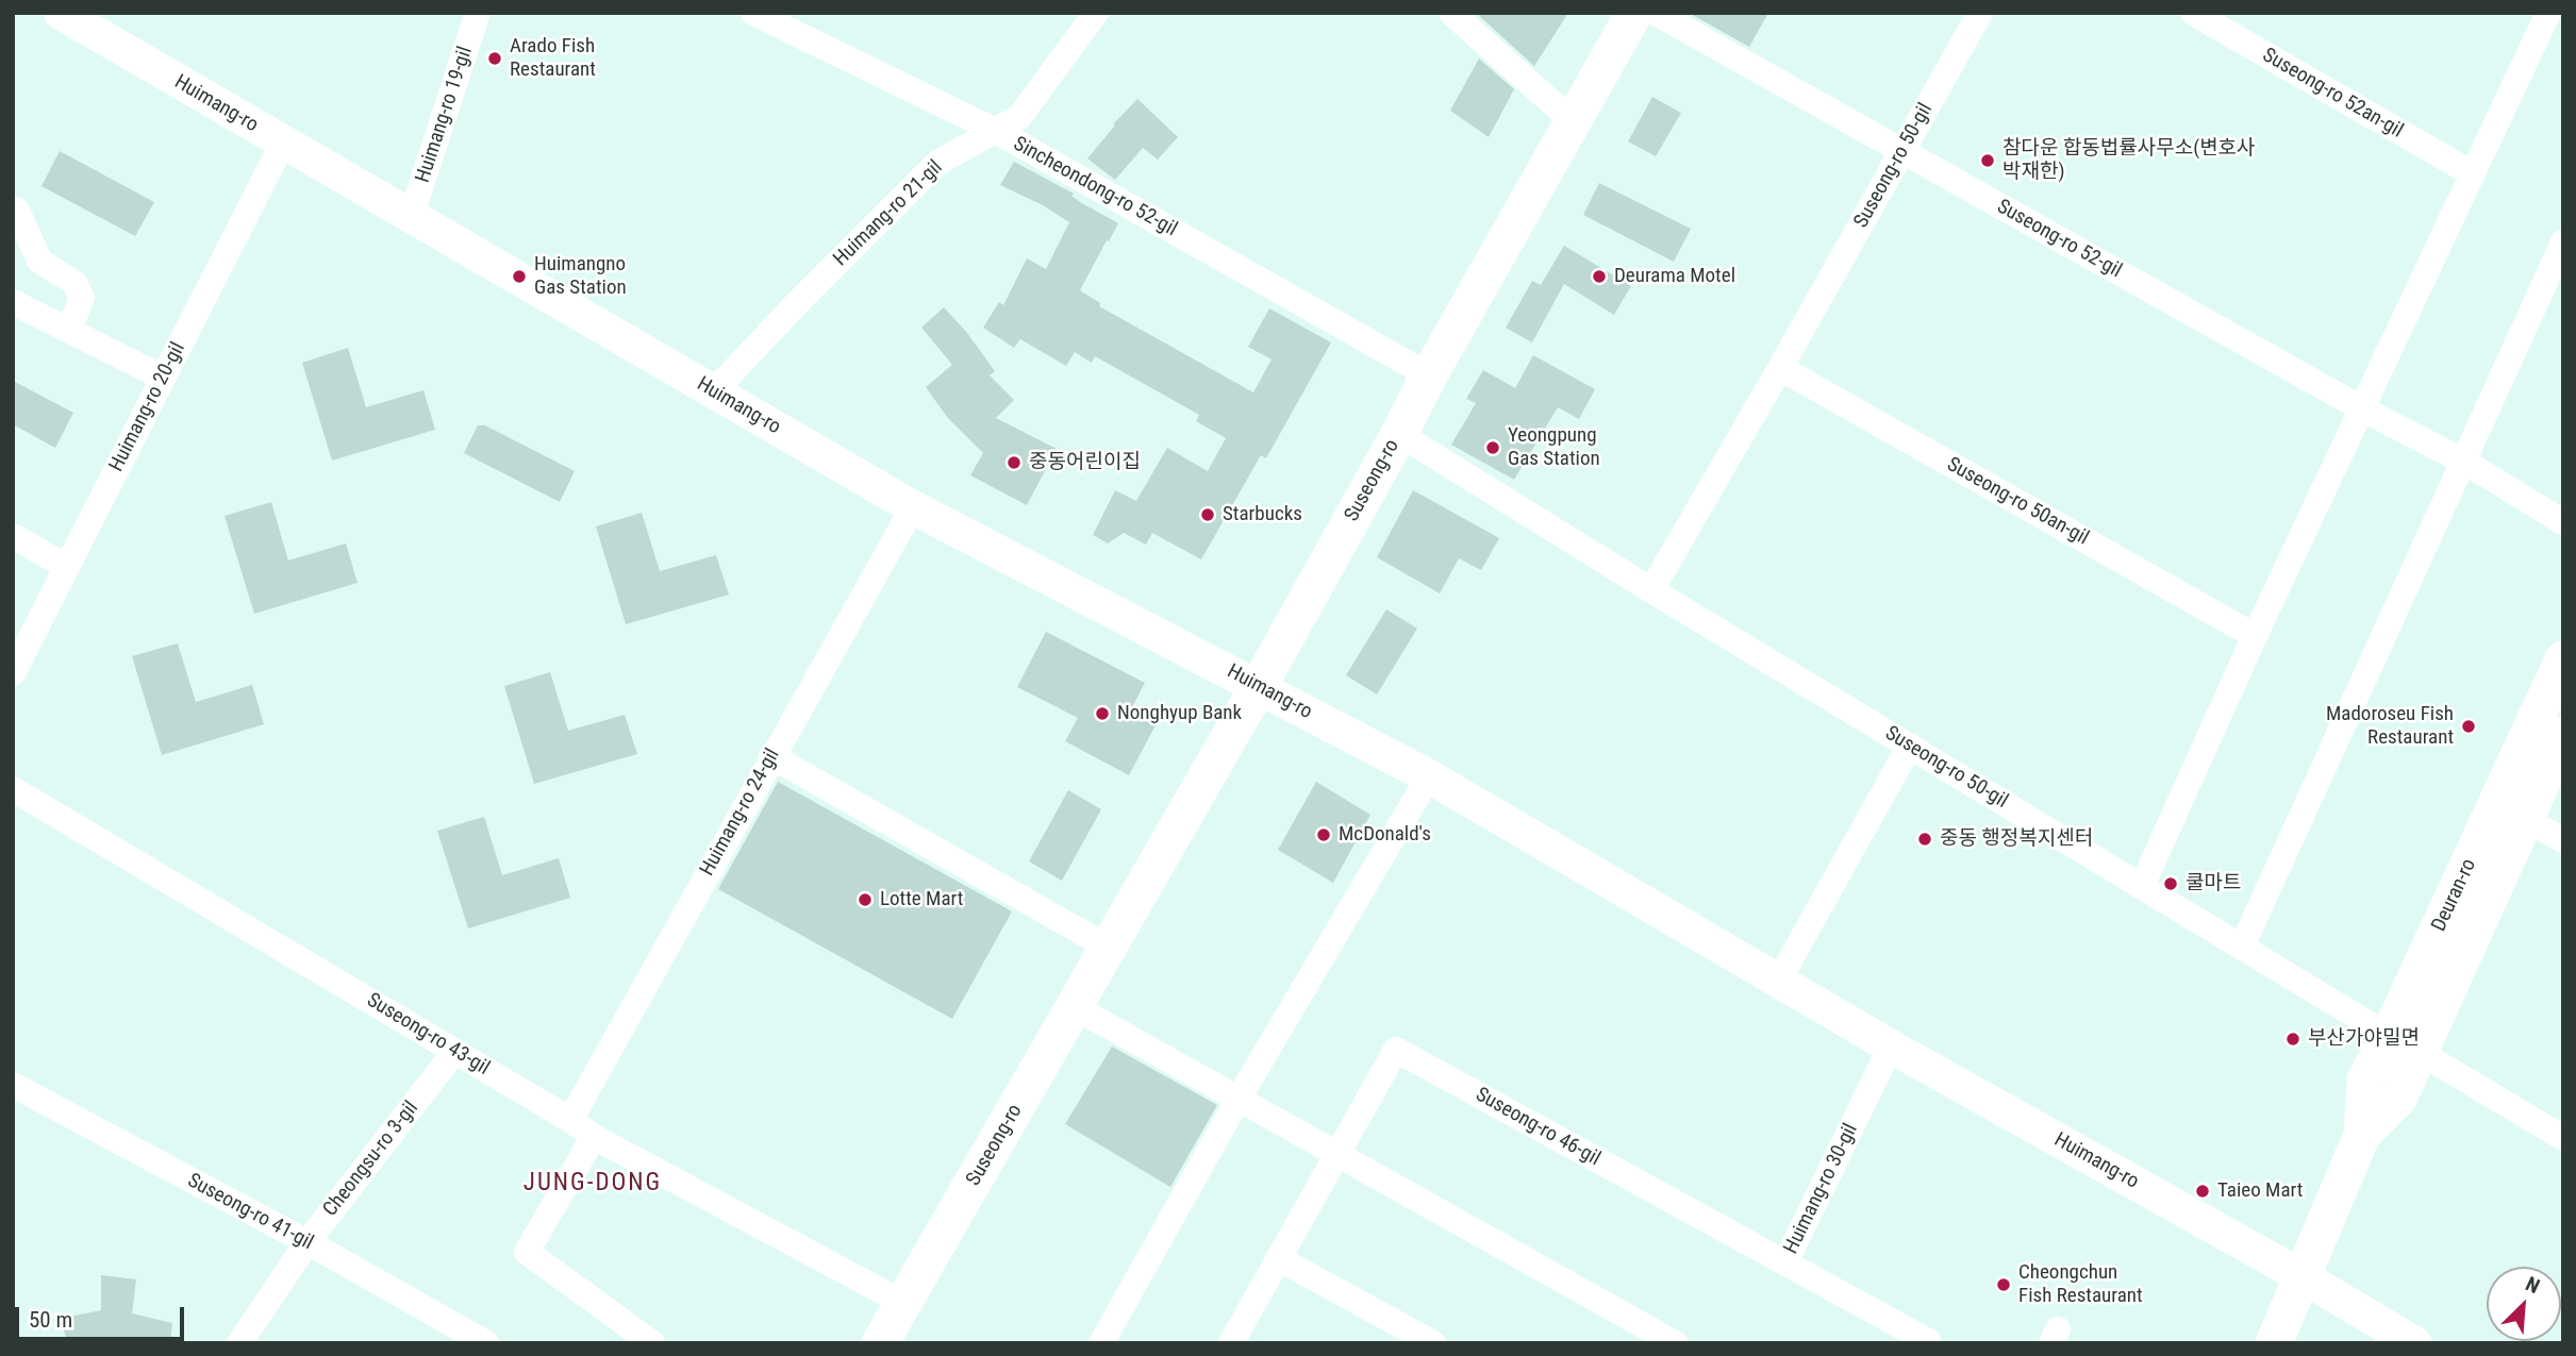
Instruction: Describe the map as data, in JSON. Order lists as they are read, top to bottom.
{
  "streets": {
    "main road": ["Suseong-ro", "Deuran-ro"],
    "street": [
      "Suseong-ro 52an-gil",
      "Huimang-ro",
      "Huimang-ro 19-gil",
      "Suseong-ro 50-gil",
      "Sincheondong-ro 52-gil",
      "Huimang-ro 21-gil",
      "Suseong-ro 52-gil",
      "Huimang-ro 20-gil",
      "Suseong-ro 50an-gil",
      "Huimang-ro 24-gil",
      "Suseong-ro 43-gil",
      "Suseong-ro 46-gil",
      "Cheongsu-ro 3-gil",
      "Huimang-ro 30-gil",
      "Suseong-ro 41-gil"
    ]
  },
  "crossings": [
    ["Huimang-ro", "Huimang-ro 19-gil"],
    ["Huimang-ro", "Huimang-ro 21-gil"],
    ["Huimang-ro", "Huimang-ro 20-gil"],
    ["Huimang-ro", "Suseong-ro"],
    ["Huimang-ro", "Huimang-ro 24-gil"],
    ["Huimang-ro", "Deuran-ro"],
    ["Huimang-ro", "Huimang-ro 30-gil"],
    ["Suseong-ro 50-gil", "Suseong-ro 52-gil"],
    ["Suseong-ro 50-gil", "Suseong-ro"],
    ["Suseong-ro 50-gil", "Suseong-ro 50an-gil"],
    ["Suseong-ro 50-gil", "Deuran-ro"],
    ["Sincheondong-ro 52-gil", "Huimang-ro 21-gil"],
    ["Sincheondong-ro 52-gil", "Suseong-ro"],
    ["Suseong-ro", "Suseong-ro 43-gil"],
    ["Huimang-ro 24-gil", "Suseong-ro 43-gil"],
    ["Suseong-ro 43-gil", "Cheongsu-ro 3-gil"],
    ["Suseong-ro 46-gil", "Huimang-ro 30-gil"],
    ["Cheongsu-ro 3-gil", "Suseong-ro 41-gil"]
  ],
  "districts": ["JUNG-DONG"],
  "places": [
    "Arado Fish Restaurant",
    "참다운 합동법률사무소(변호사 박재한)",
    "Huimangno Gas Station",
    "Deurama Motel",
    "Yeongpung Gas Station",
    "중동어린이집",
    "Starbucks",
    "Nonghyup Bank",
    "Madoroseu Fish Restaurant",
    "McDonald's",
    "중동 행정복지센터",
    "쿨마트",
    "Lotte Mart",
    "부산가야밀면",
    "Taieo Mart",
    "Cheongchun Fish Restaurant"
  ],
  "scale_bar": "50 m",
  "north": "top right"
}
